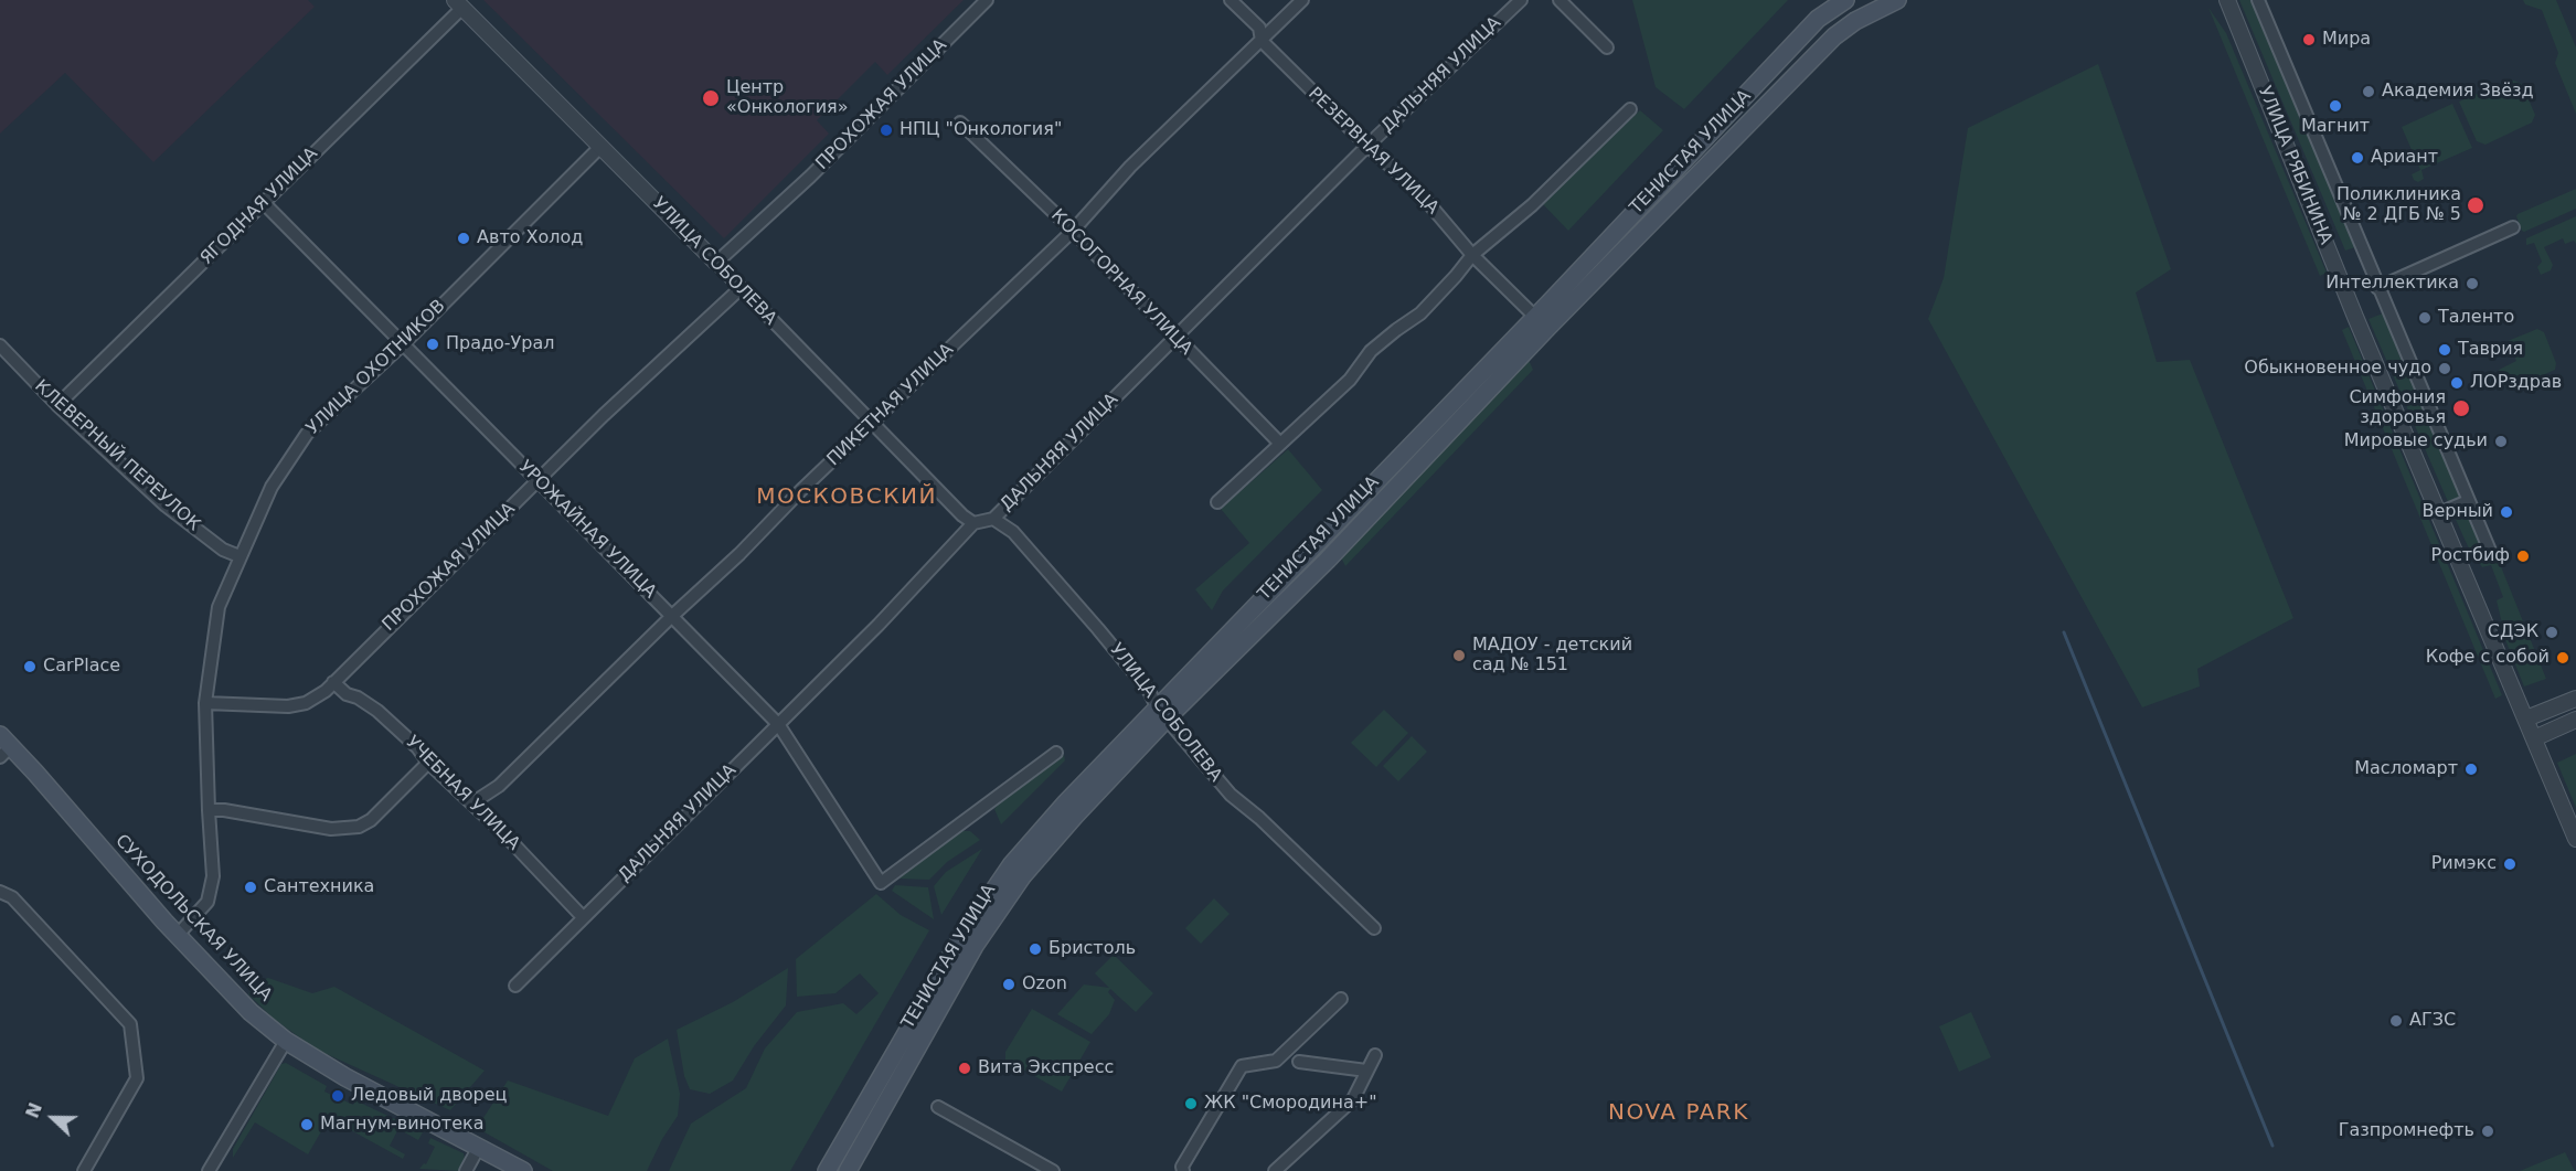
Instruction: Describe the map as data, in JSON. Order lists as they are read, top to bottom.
{
  "streets": {
    "main road": ["ТЕНИСТАЯ УЛИЦА", "СУХОДОЛЬСКАЯ УЛИЦА"],
    "street": [
      "ДАЛЬНЯЯ УЛИЦА",
      "ПРОХОЖАЯ УЛИЦА",
      "РЕЗЕРВНАЯ УЛИЦА",
      "УЛИЦА РЯБИНИНА",
      "ЯГОДНАЯ УЛИЦА",
      "УЛИЦА СОБОЛЕВА",
      "КОСОГОРНАЯ УЛИЦА",
      "УЛИЦА ОХОТНИКОВ",
      "ПИКЕТНАЯ УЛИЦА",
      "КЛЕВЕРНЫЙ ПЕРЕУЛОК",
      "УРОЖАЙНАЯ УЛИЦА",
      "УЧЕБНАЯ УЛИЦА"
    ]
  },
  "crossings": [
    ["ДАЛЬНЯЯ УЛИЦА", "РЕЗЕРВНАЯ УЛИЦА"],
    ["ДАЛЬНЯЯ УЛИЦА", "УЛИЦА СОБОЛЕВА"],
    ["ДАЛЬНЯЯ УЛИЦА", "КОСОГОРНАЯ УЛИЦА"],
    ["ДАЛЬНЯЯ УЛИЦА", "УРОЖАЙНАЯ УЛИЦА"],
    ["ДАЛЬНЯЯ УЛИЦА", "УЧЕБНАЯ УЛИЦА"],
    ["ПРОХОЖАЯ УЛИЦА", "УЛИЦА СОБОЛЕВА"],
    ["ПРОХОЖАЯ УЛИЦА", "УЛИЦА ОХОТНИКОВ"],
    ["ПРОХОЖАЯ УЛИЦА", "УРОЖАЙНАЯ УЛИЦА"],
    ["ПРОХОЖАЯ УЛИЦА", "УЧЕБНАЯ УЛИЦА"],
    ["РЕЗЕРВНАЯ УЛИЦА", "ТЕНИСТАЯ УЛИЦА"],
    ["РЕЗЕРВНАЯ УЛИЦА", "ПИКЕТНАЯ УЛИЦА"],
    ["ТЕНИСТАЯ УЛИЦА", "УЛИЦА СОБОЛЕВА"],
    ["ЯГОДНАЯ УЛИЦА", "УЛИЦА СОБОЛЕВА"],
    ["ЯГОДНАЯ УЛИЦА", "КЛЕВЕРНЫЙ ПЕРЕУЛОК"],
    ["ЯГОДНАЯ УЛИЦА", "УРОЖАЙНАЯ УЛИЦА"],
    ["УЛИЦА СОБОЛЕВА", "УЛИЦА ОХОТНИКОВ"],
    ["УЛИЦА СОБОЛЕВА", "ПИКЕТНАЯ УЛИЦА"],
    ["КОСОГОРНАЯ УЛИЦА", "ПИКЕТНАЯ УЛИЦА"],
    ["УЛИЦА ОХОТНИКОВ", "КЛЕВЕРНЫЙ ПЕРЕУЛОК"],
    ["УЛИЦА ОХОТНИКОВ", "УРОЖАЙНАЯ УЛИЦА"],
    ["УЛИЦА ОХОТНИКОВ", "СУХОДОЛЬСКАЯ УЛИЦА"],
    ["ПИКЕТНАЯ УЛИЦА", "УРОЖАЙНАЯ УЛИЦА"],
    ["ПИКЕТНАЯ УЛИЦА", "УЧЕБНАЯ УЛИЦА"]
  ],
  "districts": ["МОСКОВСКИЙ", "NOVA PARK"],
  "places": [
    "Мира",
    "Академия Звёзд",
    "Центр «Онкология»",
    "Магнит",
    "НПЦ \"Онкология\"",
    "Ариант",
    "Поликлиника № 2 ДГБ № 5",
    "Авто Холод",
    "Интеллектика",
    "Таленто",
    "Прадо-Урал",
    "Таврия",
    "Обыкновенное чудо",
    "ЛОРздрав",
    "Симфония здоровья",
    "Мировые судьи",
    "Верный",
    "Ростбиф",
    "СДЭК",
    "МАДОУ - детский сад № 151",
    "Кофе с собой",
    "CarPlace",
    "Масломарт",
    "Римэкс",
    "Сантехника",
    "Бристоль",
    "Ozon",
    "АГЗС",
    "Вита Экспресс",
    "Ледовый дворец",
    "ЖК \"Смородина+\"",
    "Магнум-винотека",
    "Газпромнефть"
  ],
  "north": "left"
}
